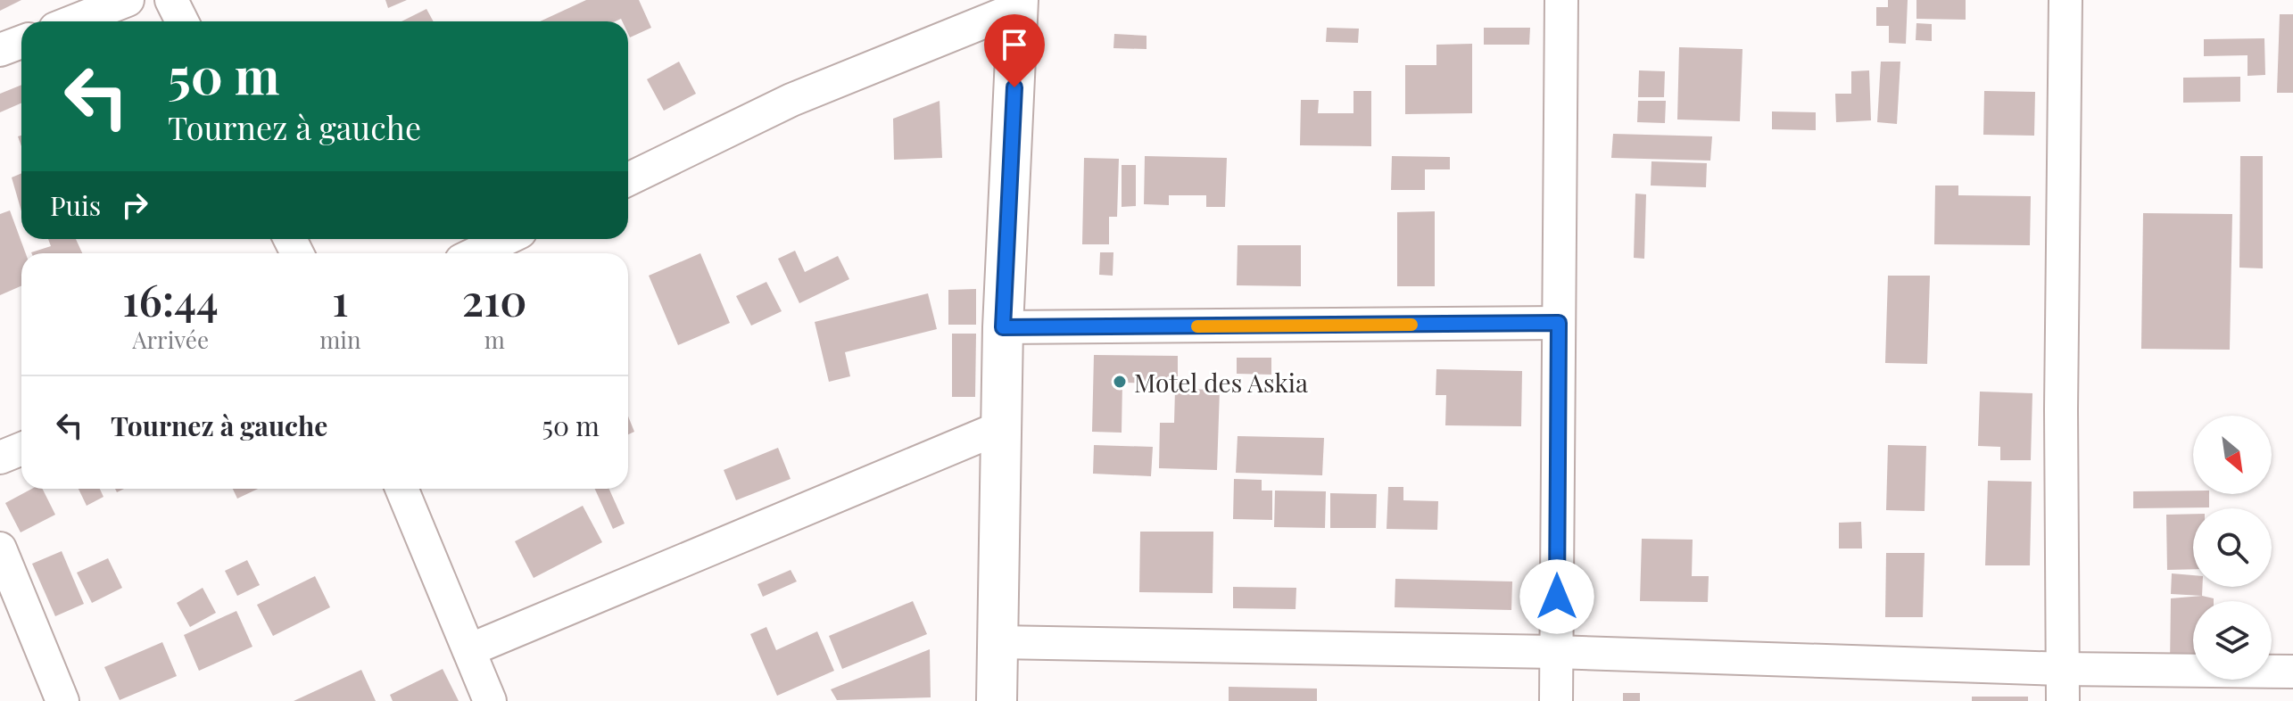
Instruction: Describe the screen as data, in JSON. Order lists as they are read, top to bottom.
{
  "places": ["Motel des Askia"],
  "north": "bottom right",
  "page": {
    "turn": ["50 m", "Tournez à gauche"],
    "then": "Puis",
    "eta": [
      "16:44",
      "Arrivée",
      "1",
      "min",
      "210",
      "m"
    ],
    "list": [
      {
        "name": "Tournez à gauche",
        "value": "50 m"
      }
    ]
  }
}
